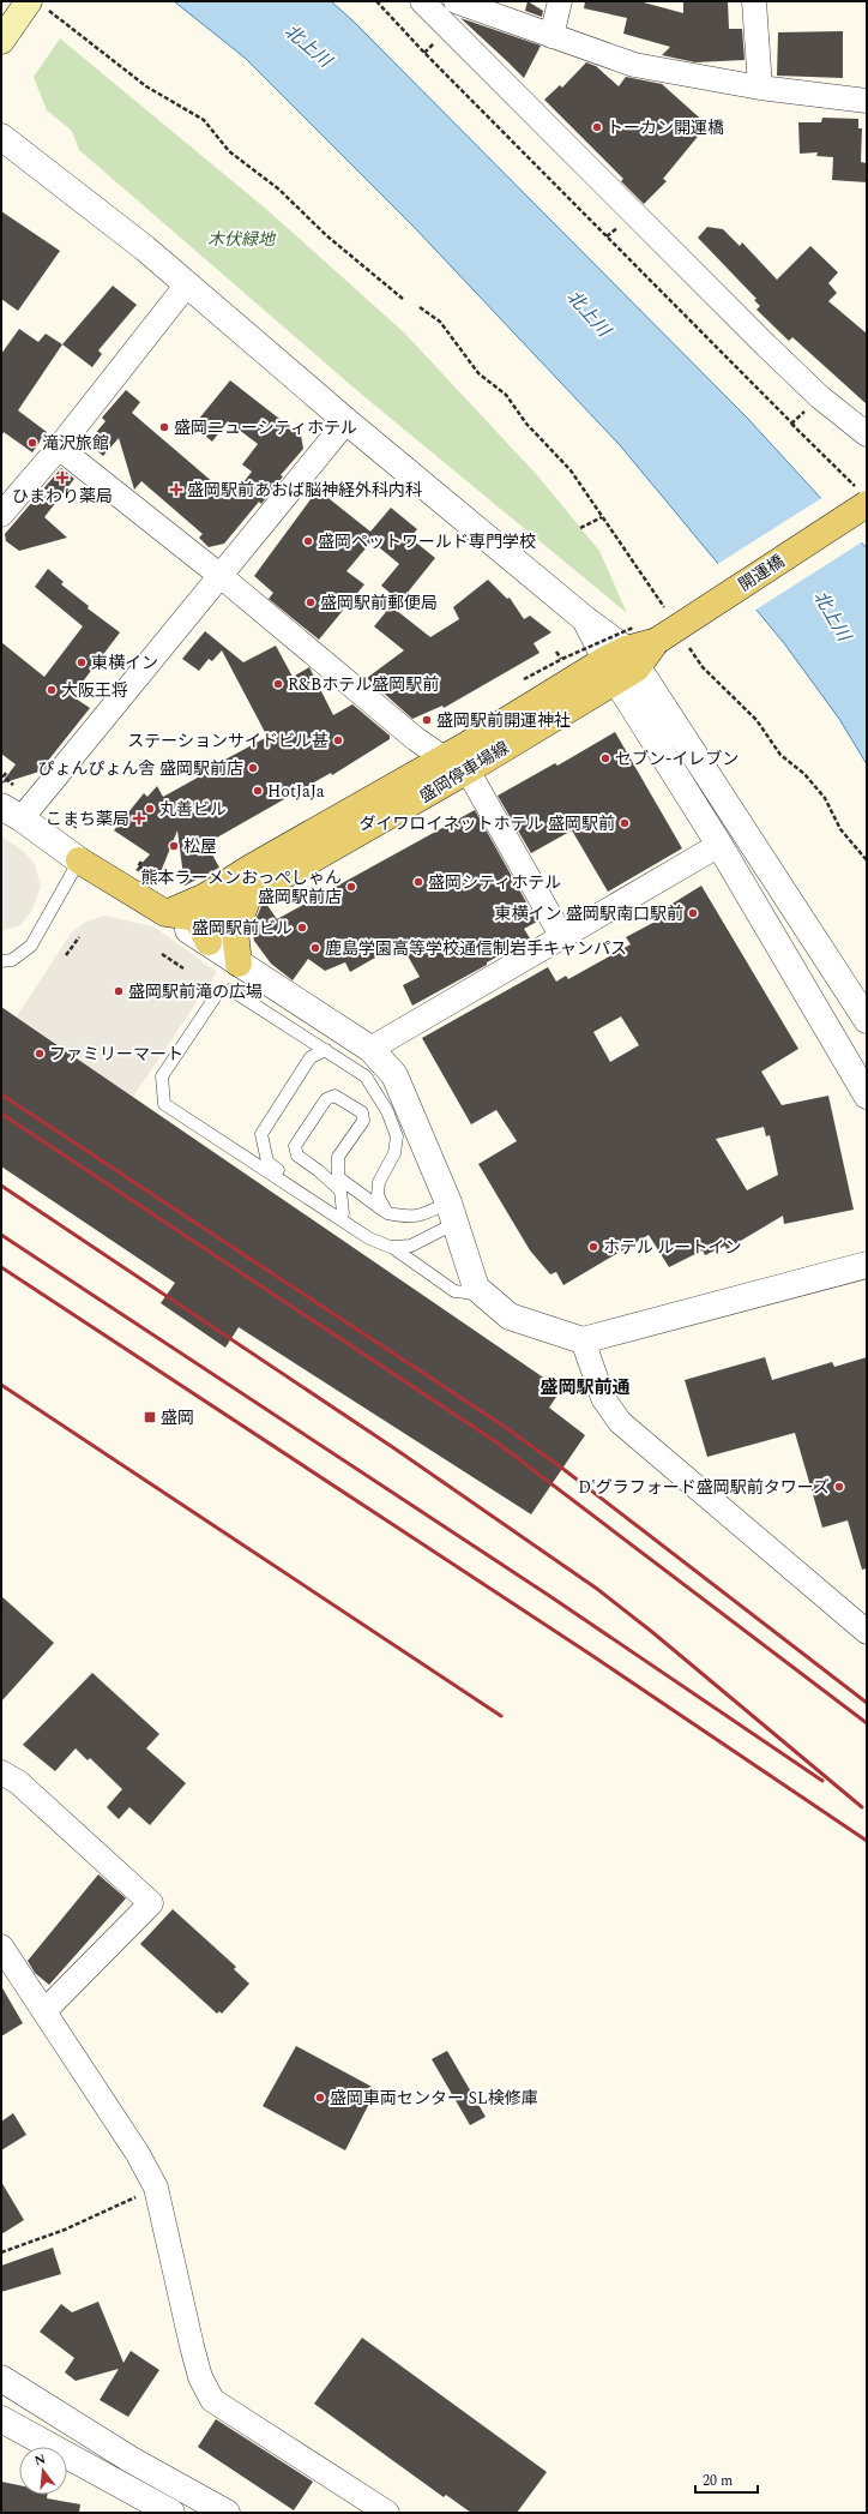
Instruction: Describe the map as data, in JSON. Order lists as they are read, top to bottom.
{
  "streets": {
    "main road": ["開運橋", "盛岡停車場線"]
  },
  "crossings": [
    ["開運橋", "盛岡停車場線"]
  ],
  "districts": ["盛岡駅前通"],
  "water": ["北上川"],
  "parks": ["木伏緑地"],
  "places": {
    "other": [
      "トーカン開運橋",
      "盛岡ニューシティホテル",
      "滝沢旅館",
      "盛岡ペットワールド専門学校",
      "盛岡駅前郵便局",
      "東横イン",
      "R&Bホテル盛岡駅前",
      "大阪王将",
      "盛岡駅前開運神社",
      "ステーションサイドビル甚",
      "セブン-イレブン",
      "ぴょんぴょん舎 盛岡駅前店",
      "HotJaJa",
      "丸善ビル",
      "ダイワロイネットホテル 盛岡駅前",
      "松屋",
      "盛岡シティホテル",
      "熊本ラーメンおっぺしゃん 盛岡駅前店",
      "東横イン 盛岡駅南口駅前",
      "盛岡駅前ビル",
      "鹿島学園高等学校通信制岩手キャンパス",
      "盛岡駅前滝の広場",
      "ファミリーマート",
      "ホテル ルートイン",
      "D'グラフォード盛岡駅前タワーズ",
      "盛岡車両センター SL検修庫"
    ],
    "health": ["ひまわり薬局", "盛岡駅前あおば脳神経外科内科", "こまち薬局"],
    "transit": ["盛岡"]
  },
  "scale_bar": "20 m",
  "north": "top"
}
